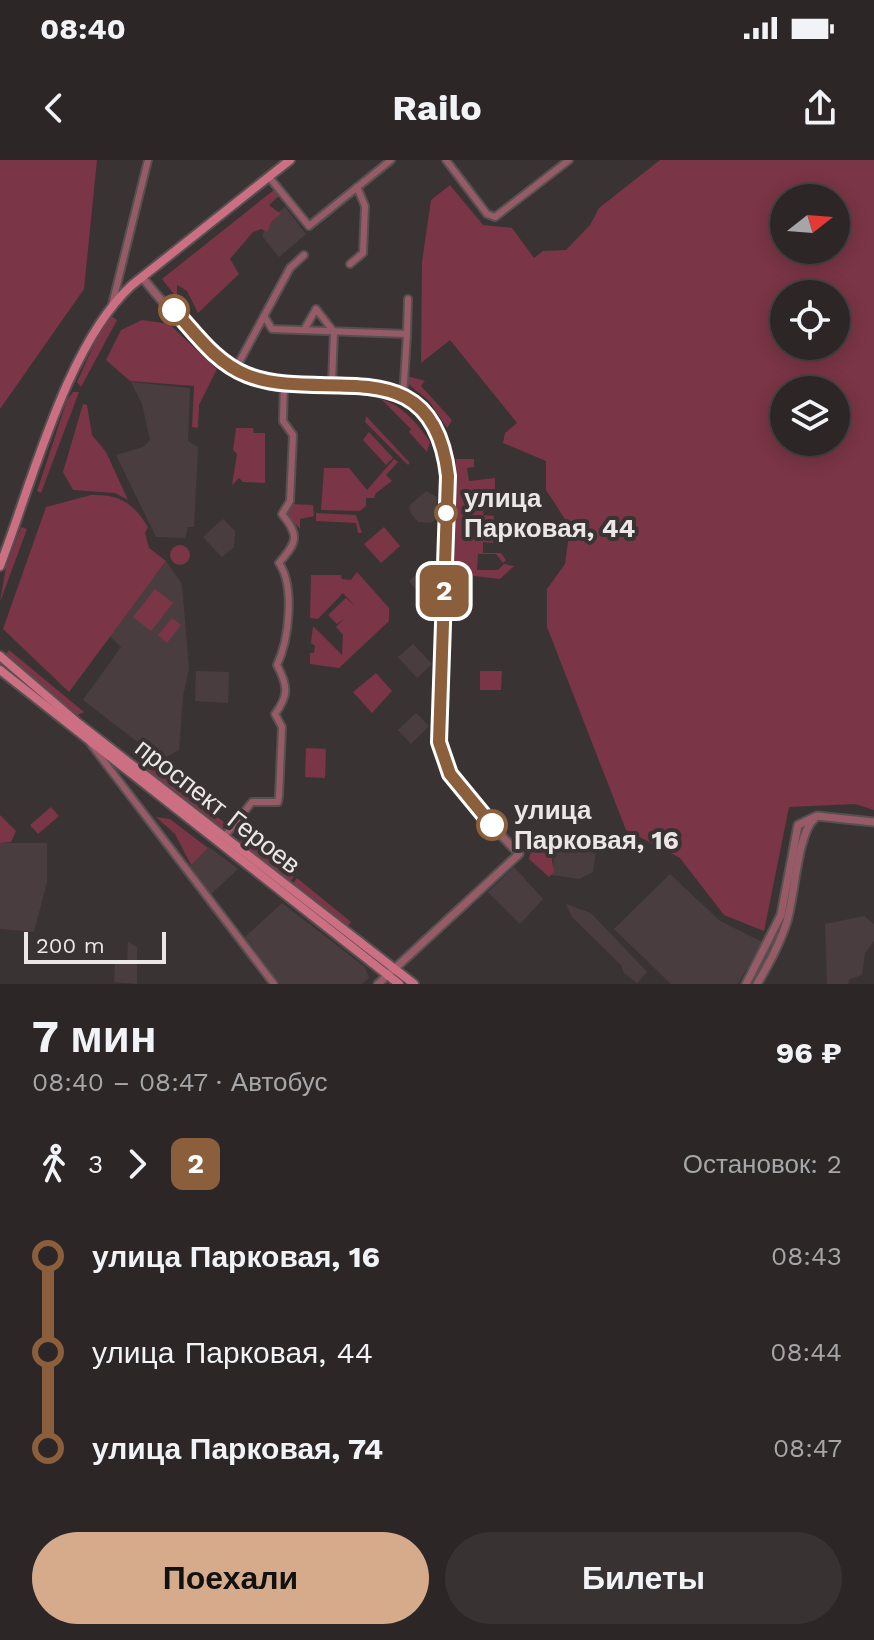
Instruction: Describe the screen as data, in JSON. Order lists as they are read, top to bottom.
{
  "streets": {
    "main road": ["проспект Героев"]
  },
  "places": ["улица Парковая, 44", "улица Парковая, 16"],
  "lines": ["bus line 2"],
  "scale_bar": "200 m",
  "north": "right",
  "page": {
    "status": "08:40",
    "header": "Railo",
    "on_map": "2",
    "scale": "200 m",
    "heading": ["7 мин", "08:40 – 08:47 · Автобус", "96 ₽"],
    "legs": ["3", "2", "Остановок: 2"],
    "list": [
      {
        "name": "улица Парковая, 16",
        "value": "08:43"
      },
      {
        "name": "улица Парковая, 44",
        "value": "08:44"
      },
      {
        "name": "улица Парковая, 74",
        "value": "08:47"
      }
    ],
    "buttons": ["Поехали", "Билеты"]
  }
}
